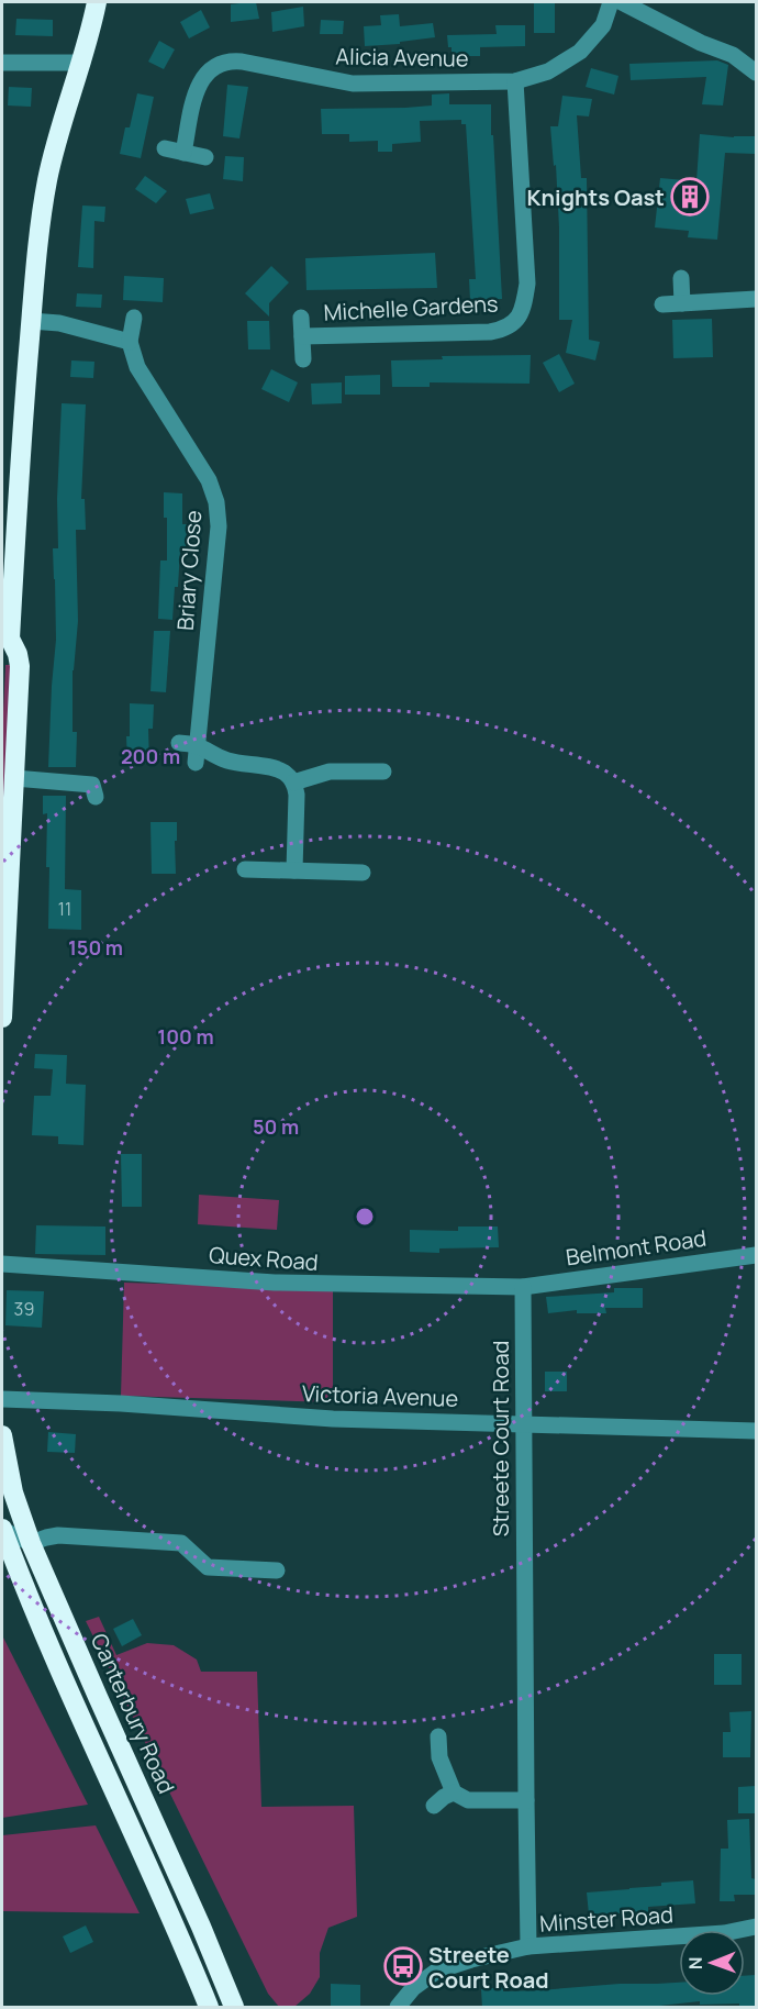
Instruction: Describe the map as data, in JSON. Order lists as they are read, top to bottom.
{
  "streets": {
    "highway": ["Canterbury Road"],
    "street": [
      "Alicia Avenue",
      "Michelle Gardens",
      "Briary Close",
      "Belmont Road",
      "Quex Road",
      "Victoria Avenue",
      "Streete Court Road",
      "Minster Road"
    ]
  },
  "crossings": [
    ["Alicia Avenue", "Michelle Gardens"],
    ["Belmont Road", "Quex Road"],
    ["Belmont Road", "Streete Court Road"],
    ["Quex Road", "Streete Court Road"],
    ["Victoria Avenue", "Streete Court Road"],
    ["Streete Court Road", "Minster Road"]
  ],
  "places": {
    "building": ["Knights Oast"],
    "bus stop": ["Streete Court Road"]
  },
  "house_numbers": ["11", "39"],
  "north": "left",
  "rings": [
    "200 m",
    "150 m",
    "100 m",
    "50 m"
  ]
}
